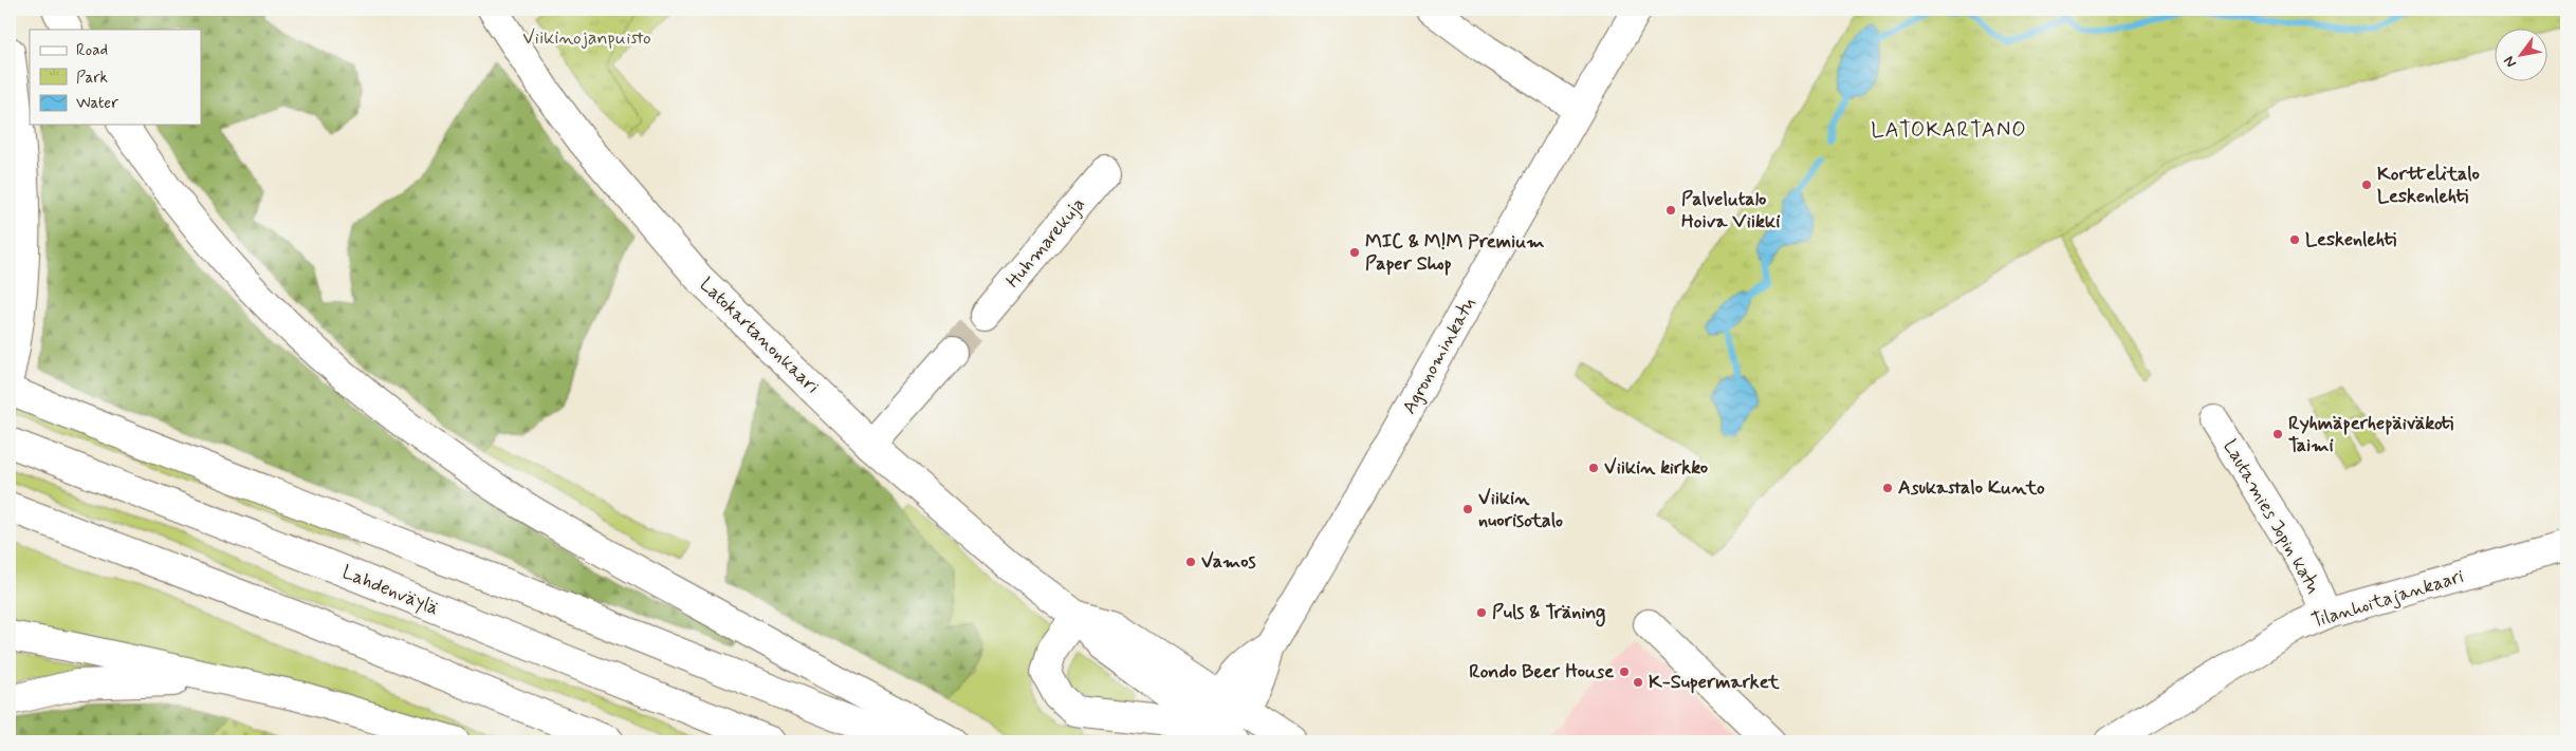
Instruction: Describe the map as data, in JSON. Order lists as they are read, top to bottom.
{
  "streets": {
    "main road": [
      "Huhmarekuja",
      "Latokartanonkaari",
      "Agronominkatu",
      "Lautamies Jopin katu",
      "Lahdenväylä",
      "Tilanhoitajankaari"
    ]
  },
  "crossings": [
    ["Latokartanonkaari", "Agronominkatu"],
    ["Lautamies Jopin katu", "Tilanhoitajankaari"]
  ],
  "districts": ["LATOKARTANO"],
  "parks": ["Viikinojanpuisto"],
  "places": [
    "Korttelitalo Leskenlehti",
    "Palvelutalo Hoiva Viikki",
    "Leskenlehti",
    "MIC & M!M Premium Paper Shop",
    "Ryhmäperhepäiväkoti Taimi",
    "Viikin kirkko",
    "Asukastalo Kunto",
    "Viikin nuorisotalo",
    "Vamos",
    "Puls & Träning",
    "Rondo Beer House",
    "K-Supermarket"
  ],
  "legend": ["Road", "Park", "Water"],
  "north": "bottom left"
}
